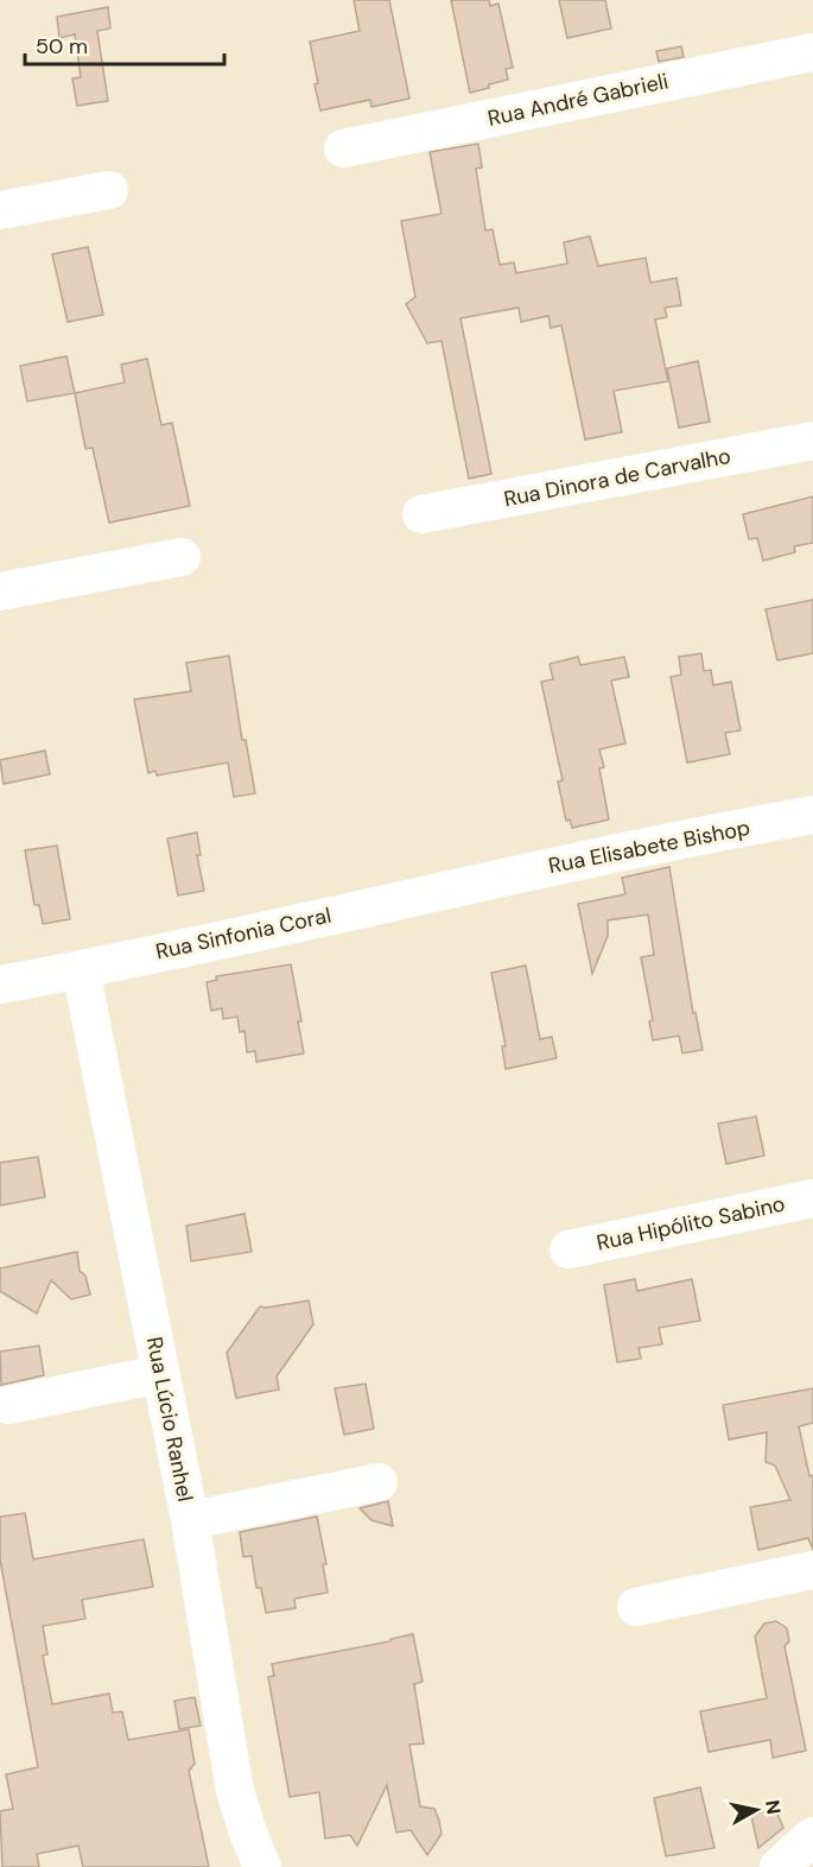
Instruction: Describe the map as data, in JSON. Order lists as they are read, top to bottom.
{
  "streets": {
    "street": [
      "Rua André Gabrieli",
      "Rua Dinora de Carvalho",
      "Rua Elisabete Bishop",
      "Rua Sinfonia Coral",
      "Rua Hipólito Sabino",
      "Rua Lúcio Ranhel"
    ]
  },
  "crossings": [
    ["Rua Elisabete Bishop", "Rua Sinfonia Coral"],
    ["Rua Sinfonia Coral", "Rua Lúcio Ranhel"]
  ],
  "scale_bar": "50 m",
  "north": "right"
}
